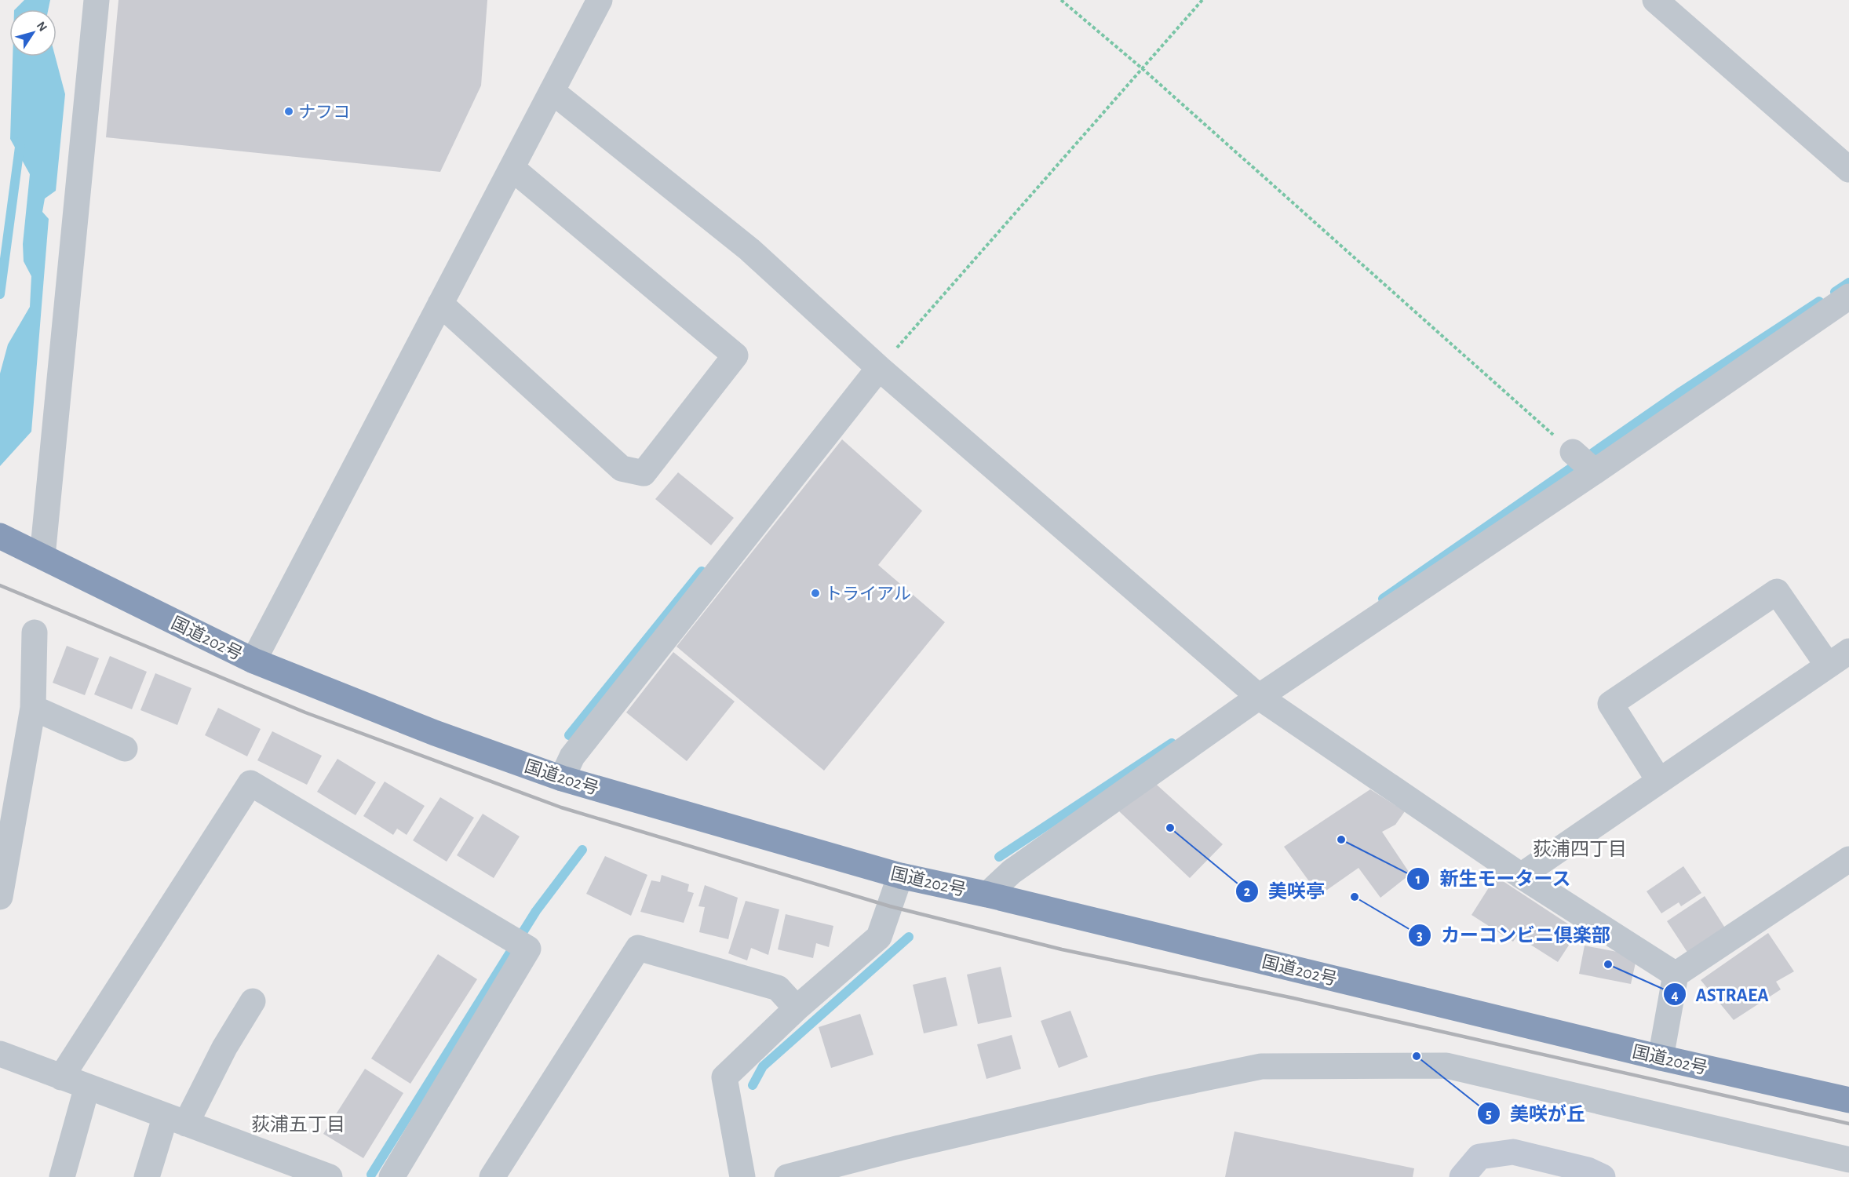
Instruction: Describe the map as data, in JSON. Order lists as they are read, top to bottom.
{
  "streets": {
    "highway": ["国道202号"]
  },
  "districts": ["荻浦四丁目", "荻浦五丁目"],
  "places": [
    "ナフコ",
    "トライアル",
    "美咲亭",
    "新生モータース",
    "カーコンビニ倶楽部",
    "ASTRAEA",
    "美咲が丘"
  ],
  "north": "top right"
}
